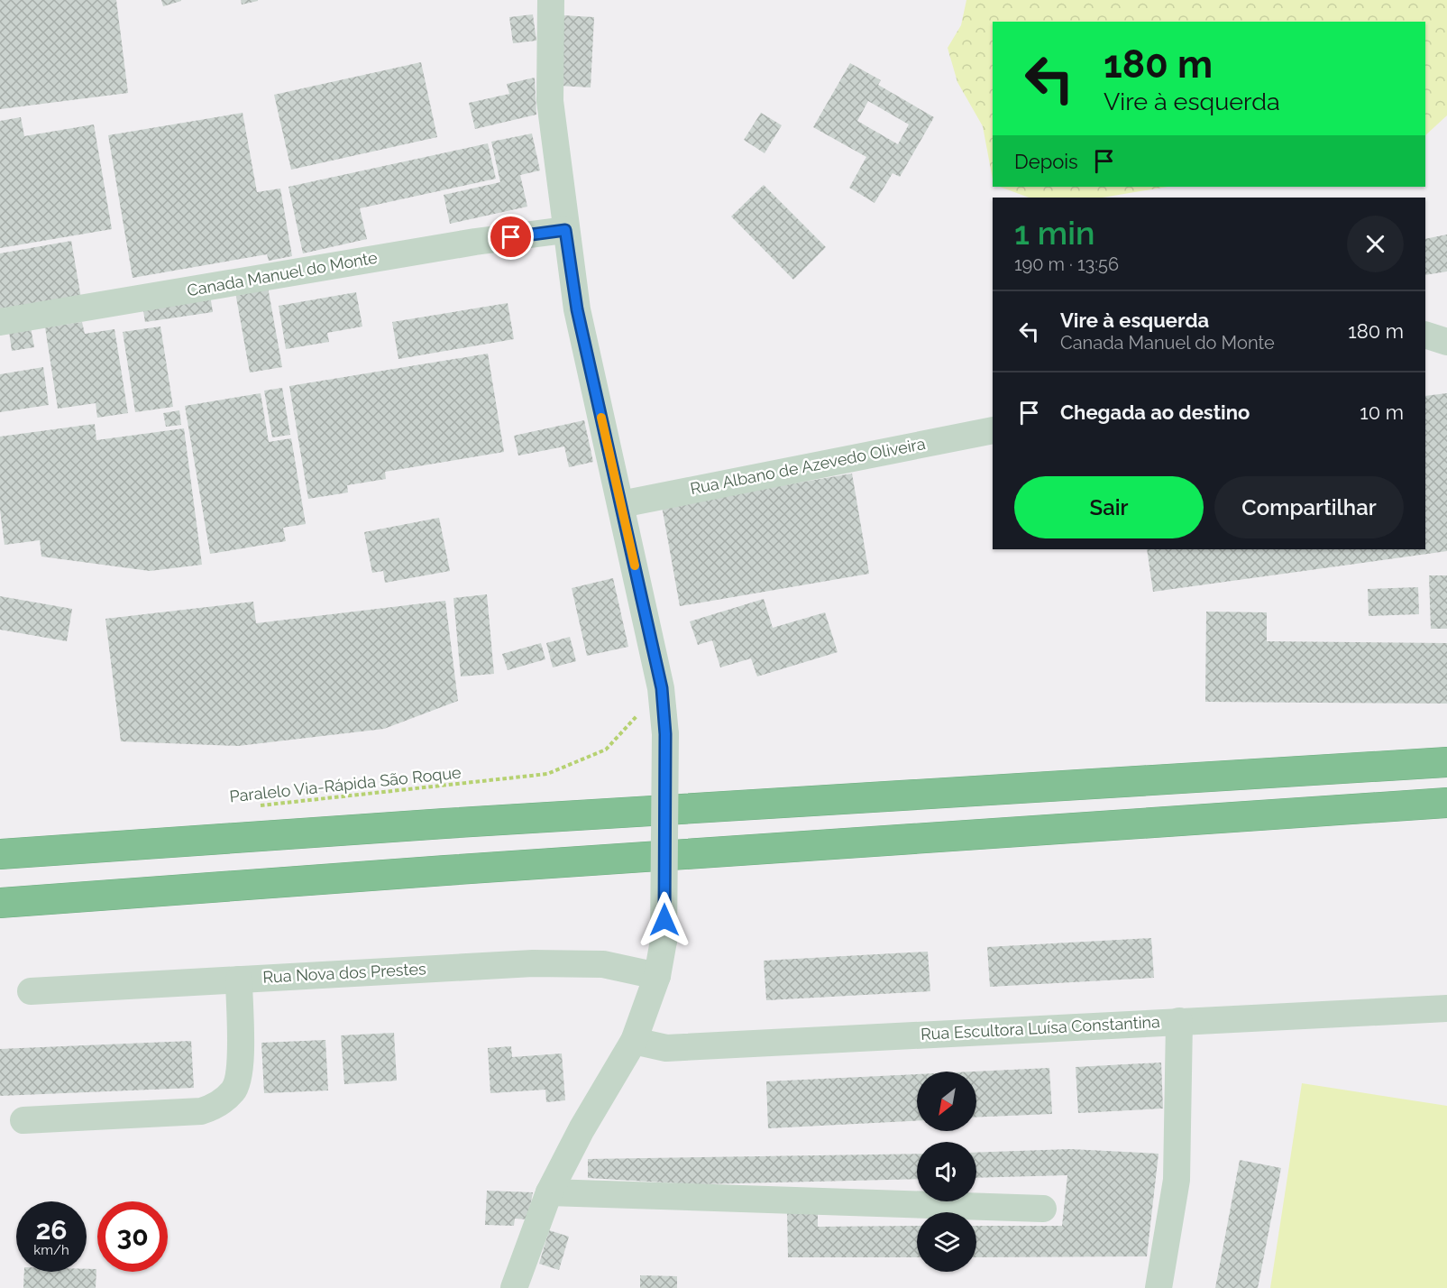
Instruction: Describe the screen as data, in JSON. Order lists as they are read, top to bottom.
{
  "streets": {
    "street": [
      "Canada Manuel do Monte",
      "Rua Albano de Azevedo Oliveira",
      "Rua Nova dos Prestes",
      "Rua Escultora Luísa Constantina"
    ],
    "path": ["Paralelo Via-Rápida São Roque"]
  },
  "north": "bottom left",
  "page": {
    "turn": ["180 m", "Vire à esquerda"],
    "then": "Depois",
    "heading": ["1 min", "190 m · 13:56"],
    "list": [
      {
        "name": "Vire à esquerda",
        "note": "Canada Manuel do Monte",
        "value": "180 m"
      },
      {
        "name": "Chegada ao destino",
        "value": "10 m"
      }
    ],
    "buttons": ["Sair", "Compartilhar"],
    "speed": "26 km/h",
    "limit": "30"
  }
}
